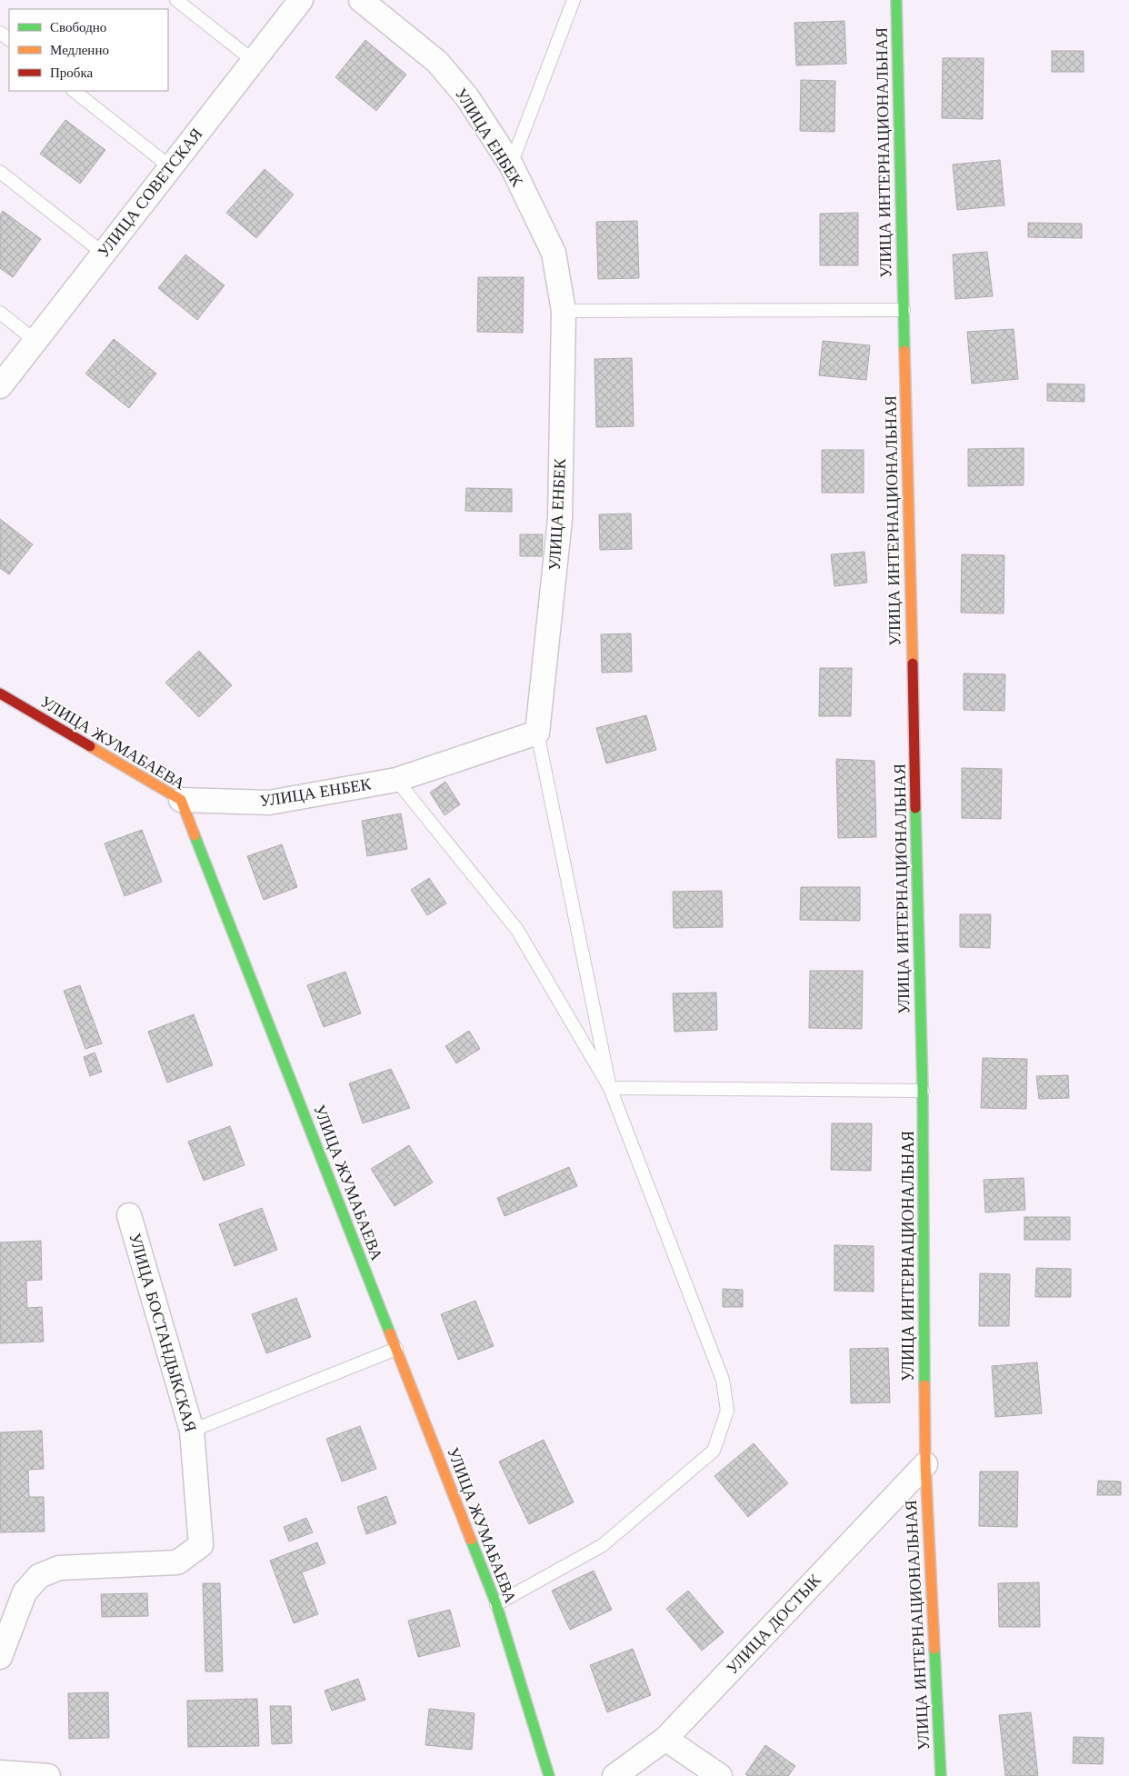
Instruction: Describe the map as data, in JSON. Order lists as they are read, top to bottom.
{
  "streets": {
    "street": [
      "УЛИЦА ЕНБЕК",
      "УЛИЦА ИНТЕРНАЦИОНАЛЬНАЯ",
      "УЛИЦА СОВЕТСКАЯ",
      "УЛИЦА ЖУМАБАЕВА",
      "УЛИЦА БОСТАНДЫКСКАЯ",
      "УЛИЦА ДОСТЫК"
    ]
  },
  "crossings": [
    ["УЛИЦА ЕНБЕК", "УЛИЦА ЖУМАБАЕВА"],
    ["УЛИЦА ИНТЕРНАЦИОНАЛЬНАЯ", "УЛИЦА ДОСТЫК"]
  ],
  "legend": ["Свободно", "Медленно", "Пробка"]
}
